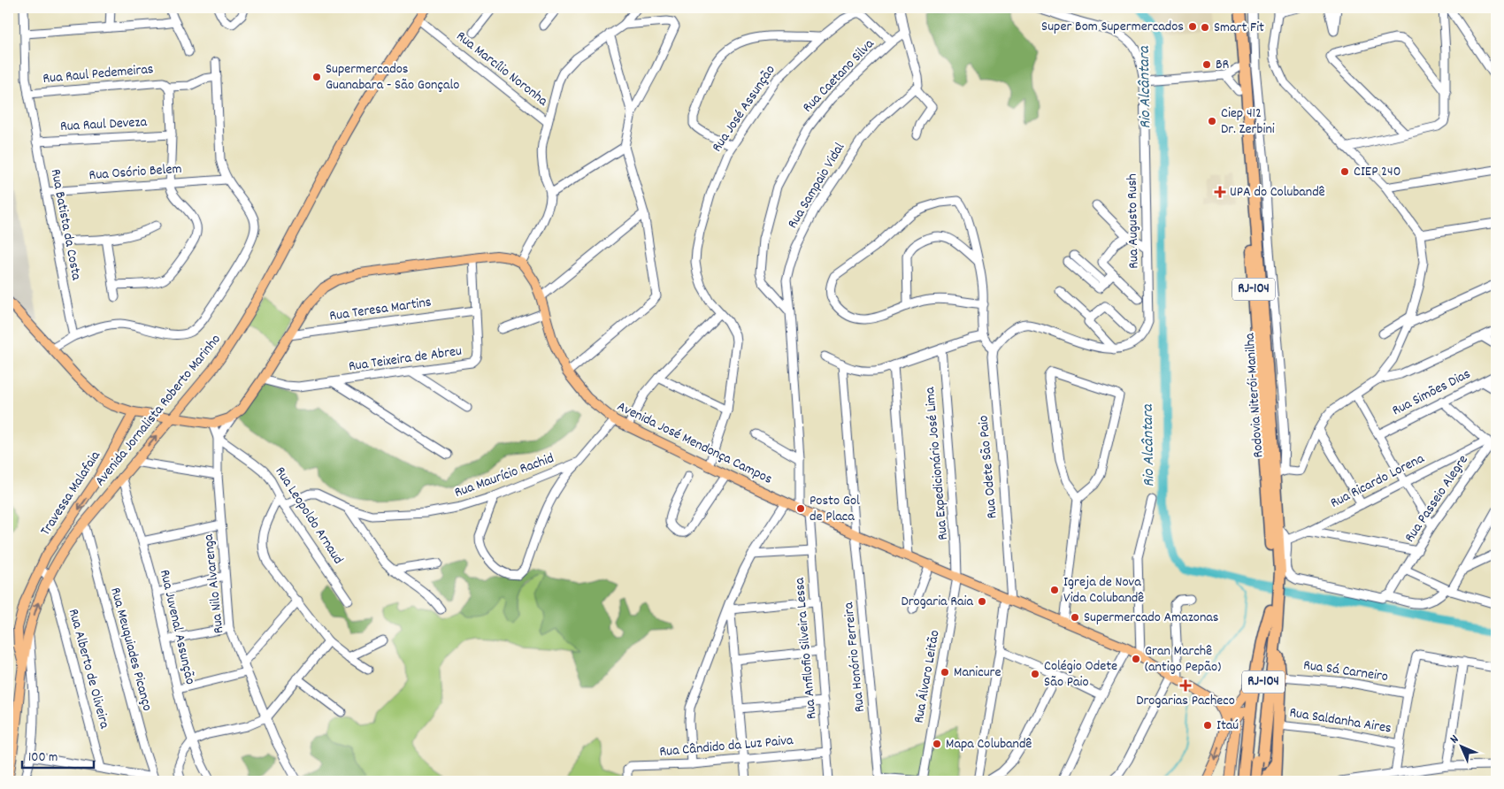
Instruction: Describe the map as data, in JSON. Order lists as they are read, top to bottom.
{
  "streets": {
    "highway": ["RJ-104", "Rodovia Niterói-Manilha"],
    "main road": ["Avenida Jornalista Roberto Marinho", "Avenida José Mendonça Campos", "Travessa Malafaia"],
    "street": [
      "Rua Marcílio Noronha",
      "Rua Raul Pedemeiras",
      "Rua Caetano Silva",
      "Rua José Assunção",
      "Rua Raul Deveza",
      "Rua Osório Belem",
      "Rua Sampaio Vidal",
      "Rua Augusto Rush",
      "Rua Batista da Costa",
      "Rua Teresa Martins",
      "Rua Teixeira de Abreu",
      "Rua Simões Dias",
      "Rua Expedicionário José Lima",
      "Rua Odete São Paio",
      "Rua Maurício Rachid",
      "Rua Ricardo Lorena",
      "Rua Passeio Alegre",
      "Rua Leopoldo Arnaud",
      "Rua Nilo Alvarenga",
      "Rua Juvenal Assunção",
      "Rua Anfilofio Silveira Lessa",
      "Rua Meuquiades Picanço",
      "Rua Honório Ferreira",
      "Rua Alberto de Oliveira",
      "Rua Sá Carneiro",
      "Rua Álvaro Leitão",
      "Rua Saldanha Aires",
      "Rua Cândido da Luz Paiva"
    ]
  },
  "crossings": [
    ["Rua Marcílio Noronha", "Avenida Jornalista Roberto Marinho"],
    ["Rua Raul Pedemeiras", "Rua Batista da Costa"],
    ["Rua Caetano Silva", "Rua José Assunção"],
    ["Rua Caetano Silva", "Rua Sampaio Vidal"],
    ["Rua José Assunção", "Avenida José Mendonça Campos"],
    ["Rua Raul Deveza", "Rua Batista da Costa"],
    ["Rua Osório Belem", "Rua Batista da Costa"],
    ["Rua Sampaio Vidal", "Avenida José Mendonça Campos"],
    ["Rua Teresa Martins", "Rua Teixeira de Abreu"],
    ["Rodovia Niterói-Manilha", "Rua Ricardo Lorena"],
    ["Avenida Jornalista Roberto Marinho", "Travessa Malafaia"],
    ["Avenida Jornalista Roberto Marinho", "Rua Juvenal Assunção"],
    ["Avenida Jornalista Roberto Marinho", "Rua Meuquiades Picanço"],
    ["Avenida Jornalista Roberto Marinho", "Rua Alberto de Oliveira"],
    ["Avenida José Mendonça Campos", "Rua Expedicionário José Lima"],
    ["Avenida José Mendonça Campos", "Rua Odete São Paio"],
    ["Avenida José Mendonça Campos", "Rua Maurício Rachid"],
    ["Avenida José Mendonça Campos", "Rua Anfilofio Silveira Lessa"],
    ["Avenida José Mendonça Campos", "Rua Honório Ferreira"],
    ["Avenida José Mendonça Campos", "Rua Álvaro Leitão"],
    ["Rua Expedicionário José Lima", "Rua Álvaro Leitão"],
    ["Rua Maurício Rachid", "Rua Leopoldo Arnaud"],
    ["Rua Ricardo Lorena", "Rua Passeio Alegre"],
    ["Rua Leopoldo Arnaud", "Rua Nilo Alvarenga"],
    ["Rua Anfilofio Silveira Lessa", "Rua Cândido da Luz Paiva"],
    ["Rua Honório Ferreira", "Rua Álvaro Leitão"]
  ],
  "one_way": ["Travessa Malafaia"],
  "water": ["Rio Alcântara"],
  "places": {
    "other": [
      "Super Bom Supermercados",
      "Smart Fit",
      "BR",
      "Supermercados Guanabara - São Gonçalo",
      "Ciep 412 Dr. Zerbini",
      "CIEP 240",
      "Posto Gol de Placa",
      "Igreja de Nova Vida Colubandê",
      "Drogaria Raia",
      "Supermercado Amazonas",
      "Gran Marchê (antigo Pepão)",
      "Manicure",
      "Colégio Odete São Paio",
      "Itaú",
      "Mapa Colubandê"
    ],
    "health": ["UPA do Colubandê", "Drogarias Pacheco"]
  },
  "scale_bar": "100 m",
  "north": "top left"
}
